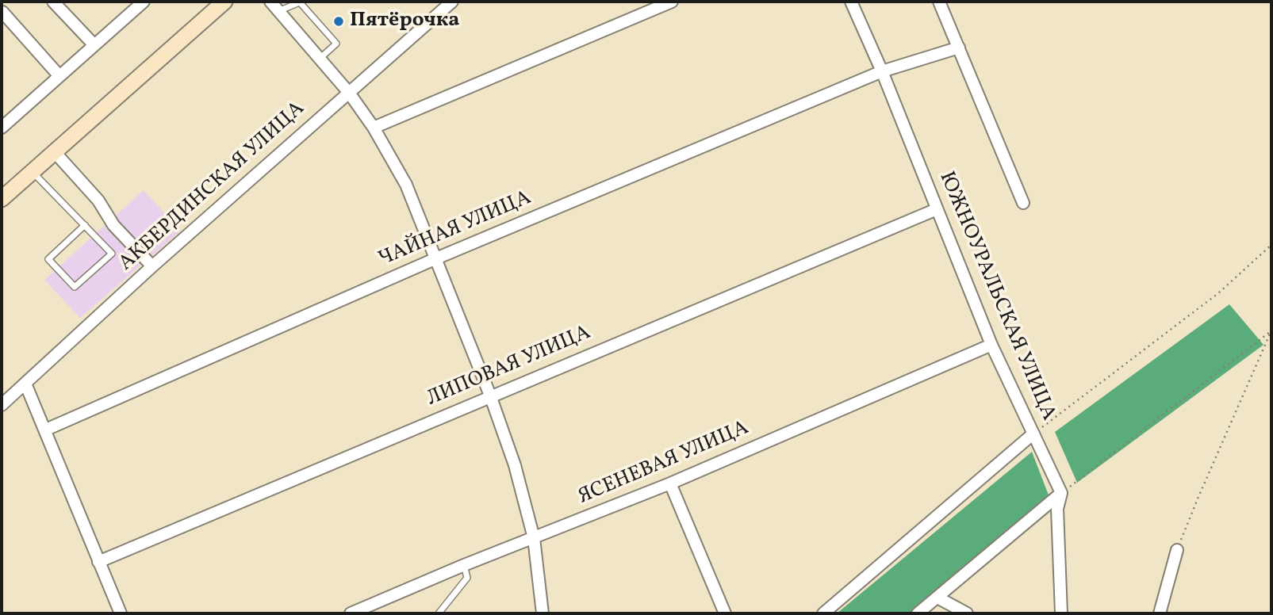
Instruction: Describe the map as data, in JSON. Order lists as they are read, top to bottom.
{
  "streets": {
    "street": [
      "АКБЕРДИНСКАЯ УЛИЦА",
      "ЧАЙНАЯ УЛИЦА",
      "ЮЖНОУРАЛЬСКАЯ УЛИЦА",
      "ЛИПОВАЯ УЛИЦА",
      "ЯСЕНЕВАЯ УЛИЦА"
    ]
  },
  "crossings": [
    ["ЧАЙНАЯ УЛИЦА", "ЮЖНОУРАЛЬСКАЯ УЛИЦА"],
    ["ЮЖНОУРАЛЬСКАЯ УЛИЦА", "ЛИПОВАЯ УЛИЦА"],
    ["ЮЖНОУРАЛЬСКАЯ УЛИЦА", "ЯСЕНЕВАЯ УЛИЦА"]
  ],
  "places": ["Пятёрочка"]
}
